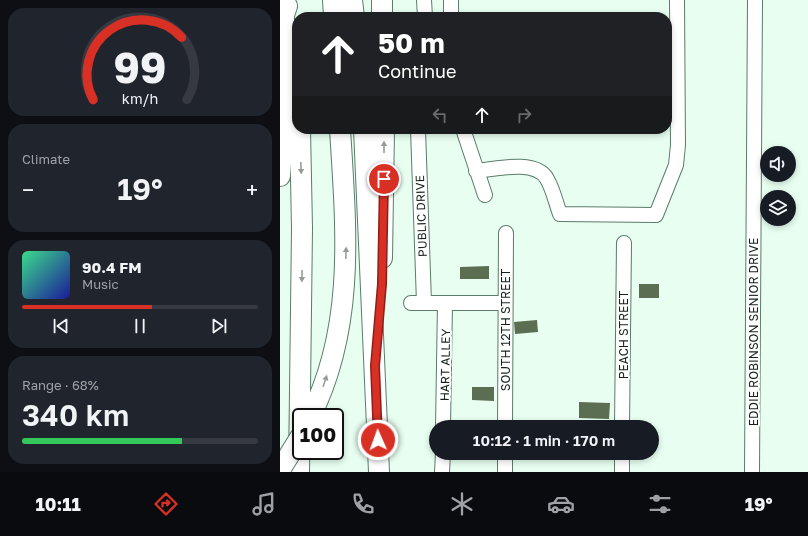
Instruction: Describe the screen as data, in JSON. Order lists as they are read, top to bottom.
{
  "streets": {
    "street": [
      "PUBLIC DRIVE",
      "SOUTH 12TH STREET",
      "EDDIE ROBINSON SENIOR DRIVE",
      "PEACH STREET",
      "HART ALLEY"
    ]
  },
  "crossings": [
    ["PUBLIC DRIVE", "HART ALLEY"]
  ],
  "page": {
    "turn": ["50 m", "Continue"],
    "tile": [
      "Climate",
      ["Range · 68%", "340 km"]
    ],
    "heat": ["−", "19°", "+"],
    "song": ["90.4 FM", "Music"],
    "limit": "100",
    "trip": "10:12 · 1 min · 170 m",
    "tabs": ["10:11", "19°"],
    "gauge": ["99", "km/h"]
  }
}
